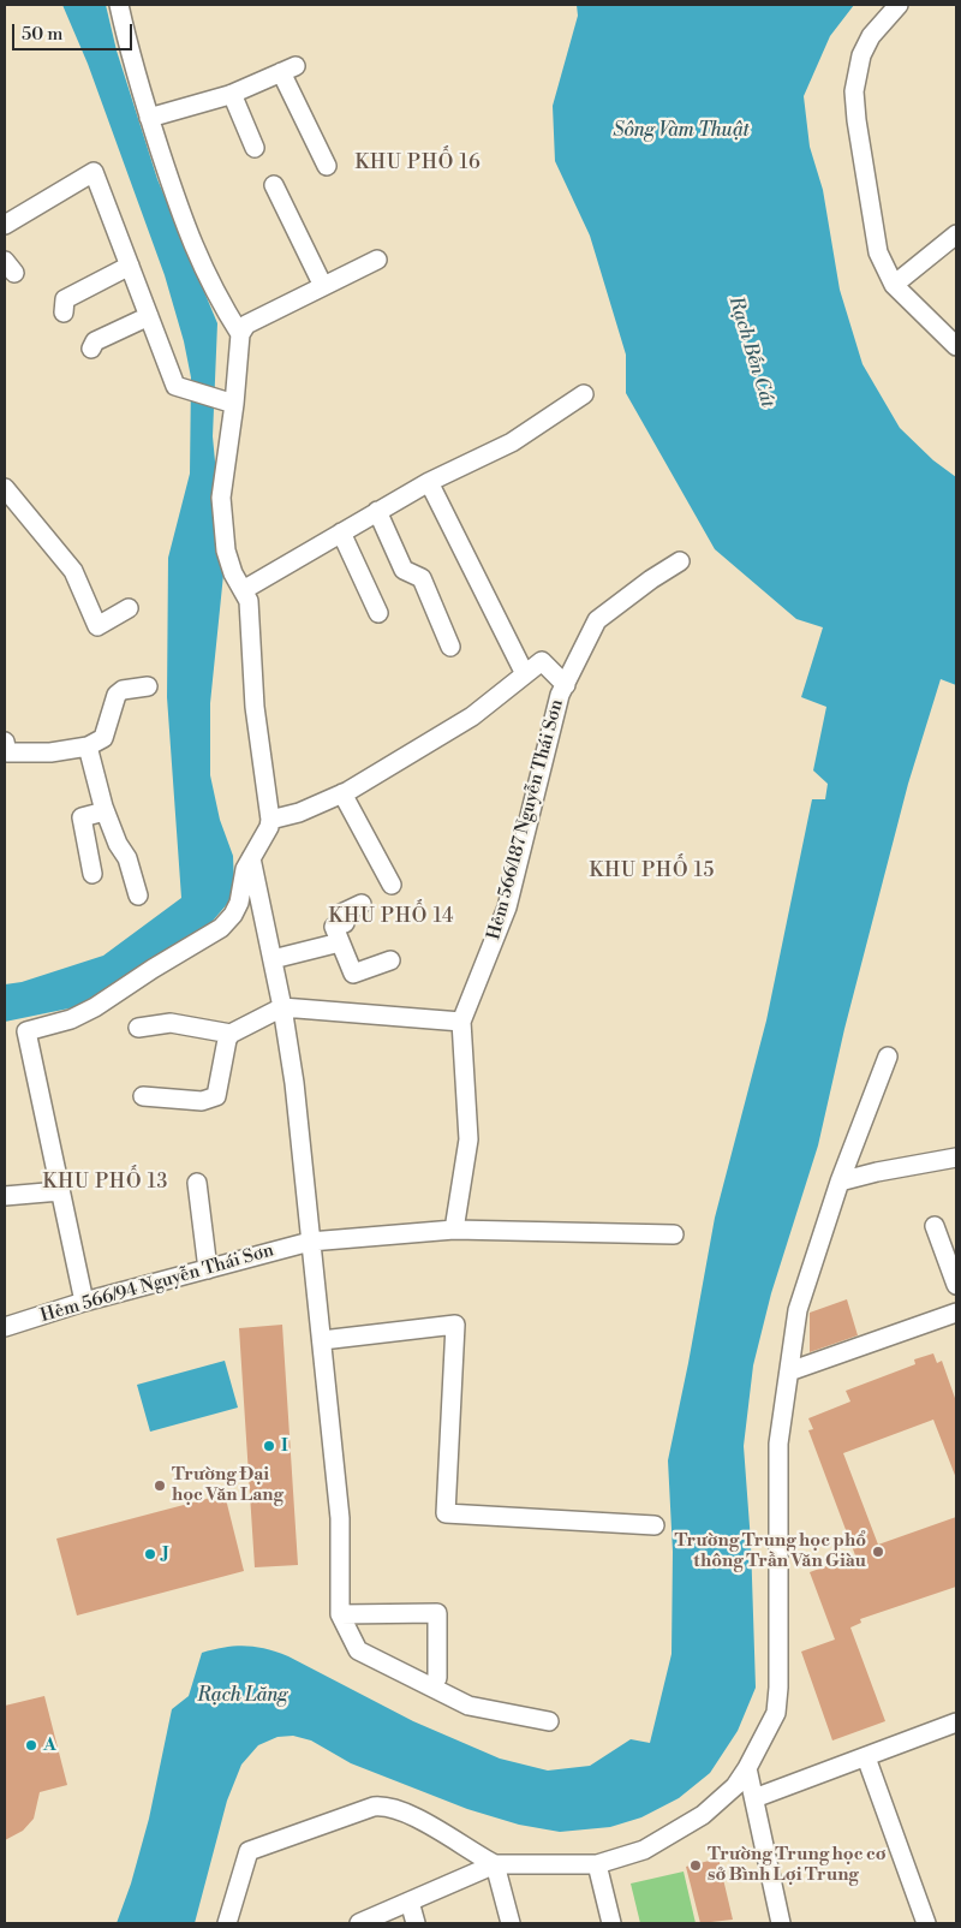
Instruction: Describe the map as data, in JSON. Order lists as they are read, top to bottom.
{
  "streets": {
    "street": ["Hẻm 566/187 Nguyễn Thái Sơn", "Hẻm 566/94 Nguyễn Thái Sơn"]
  },
  "districts": [
    "KHU PHỐ 16",
    "KHU PHỐ 15",
    "KHU PHỐ 14",
    "KHU PHỐ 13"
  ],
  "water": ["Sông Vàm Thuật", "Rạch Bến Cát", "Rạch Lăng"],
  "places": [
    "I",
    "Trường Đại học Văn Lang",
    "Trường Trung học phổ thông Trần Văn Giàu",
    "J",
    "A",
    "Trường Trung học cơ sở Bình Lợi Trung"
  ],
  "scale_bar": "50 m"
}
